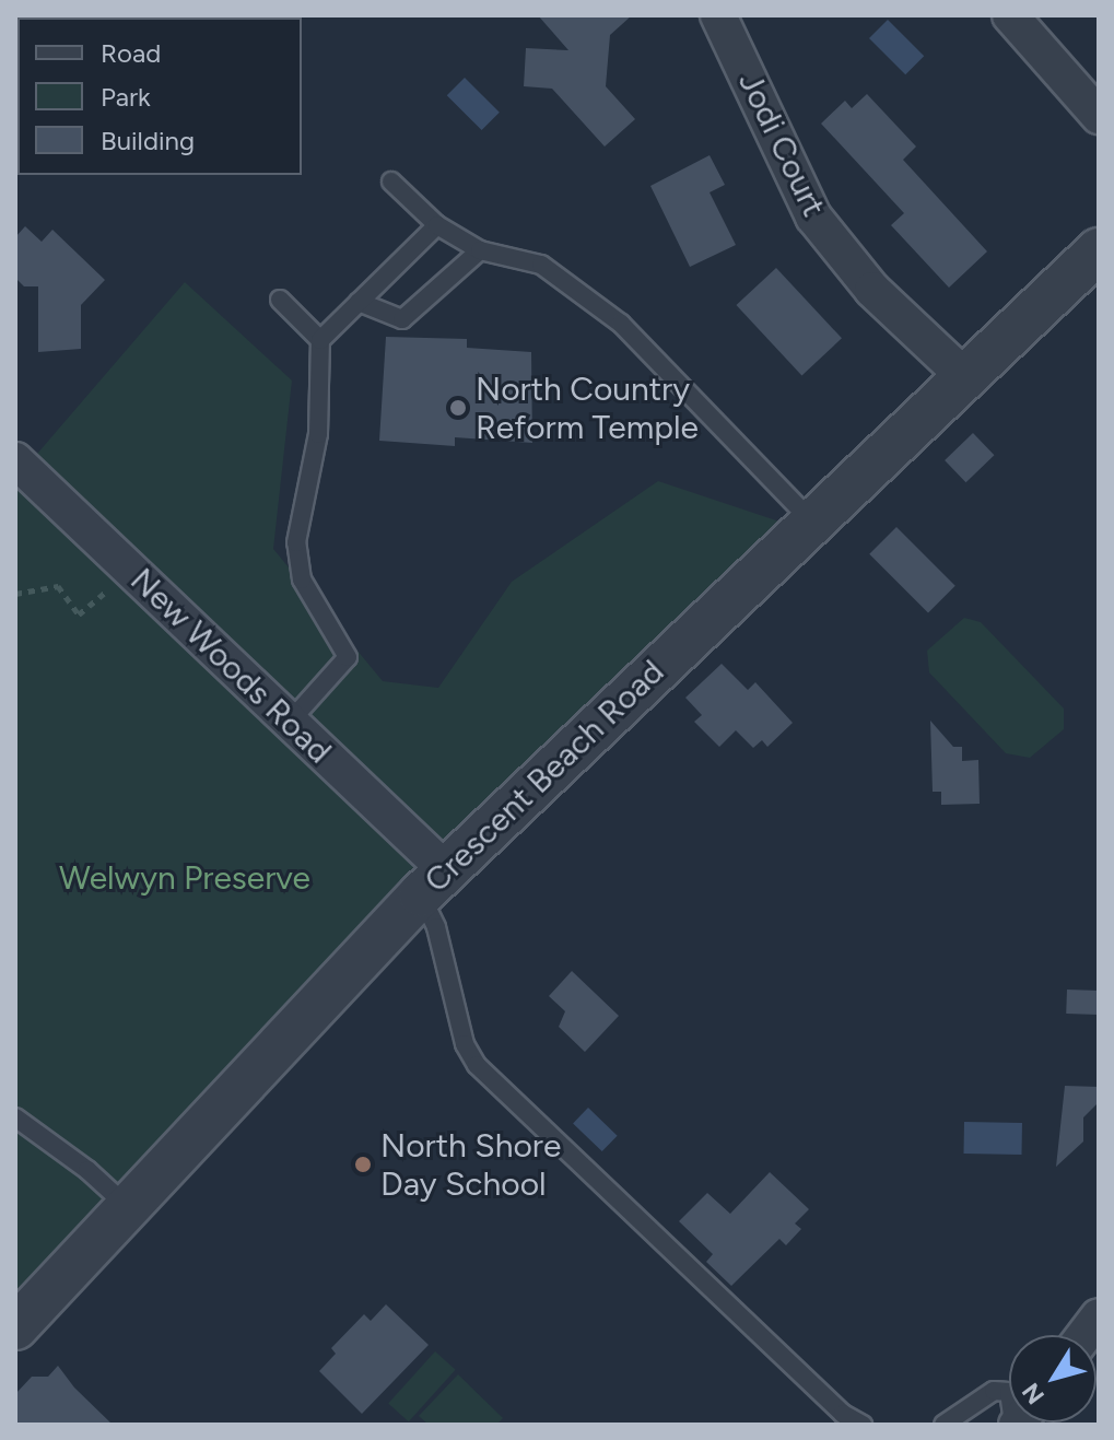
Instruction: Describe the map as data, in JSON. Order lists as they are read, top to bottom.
{
  "streets": {
    "street": ["Jodi Court", "New Woods Road", "Crescent Beach Road"]
  },
  "crossings": [
    ["Jodi Court", "Crescent Beach Road"],
    ["New Woods Road", "Crescent Beach Road"]
  ],
  "parks": ["Welwyn Preserve"],
  "places": ["North Country Reform Temple", "North Shore Day School"],
  "legend": ["Road", "Park", "Building"],
  "north": "bottom left"
}
